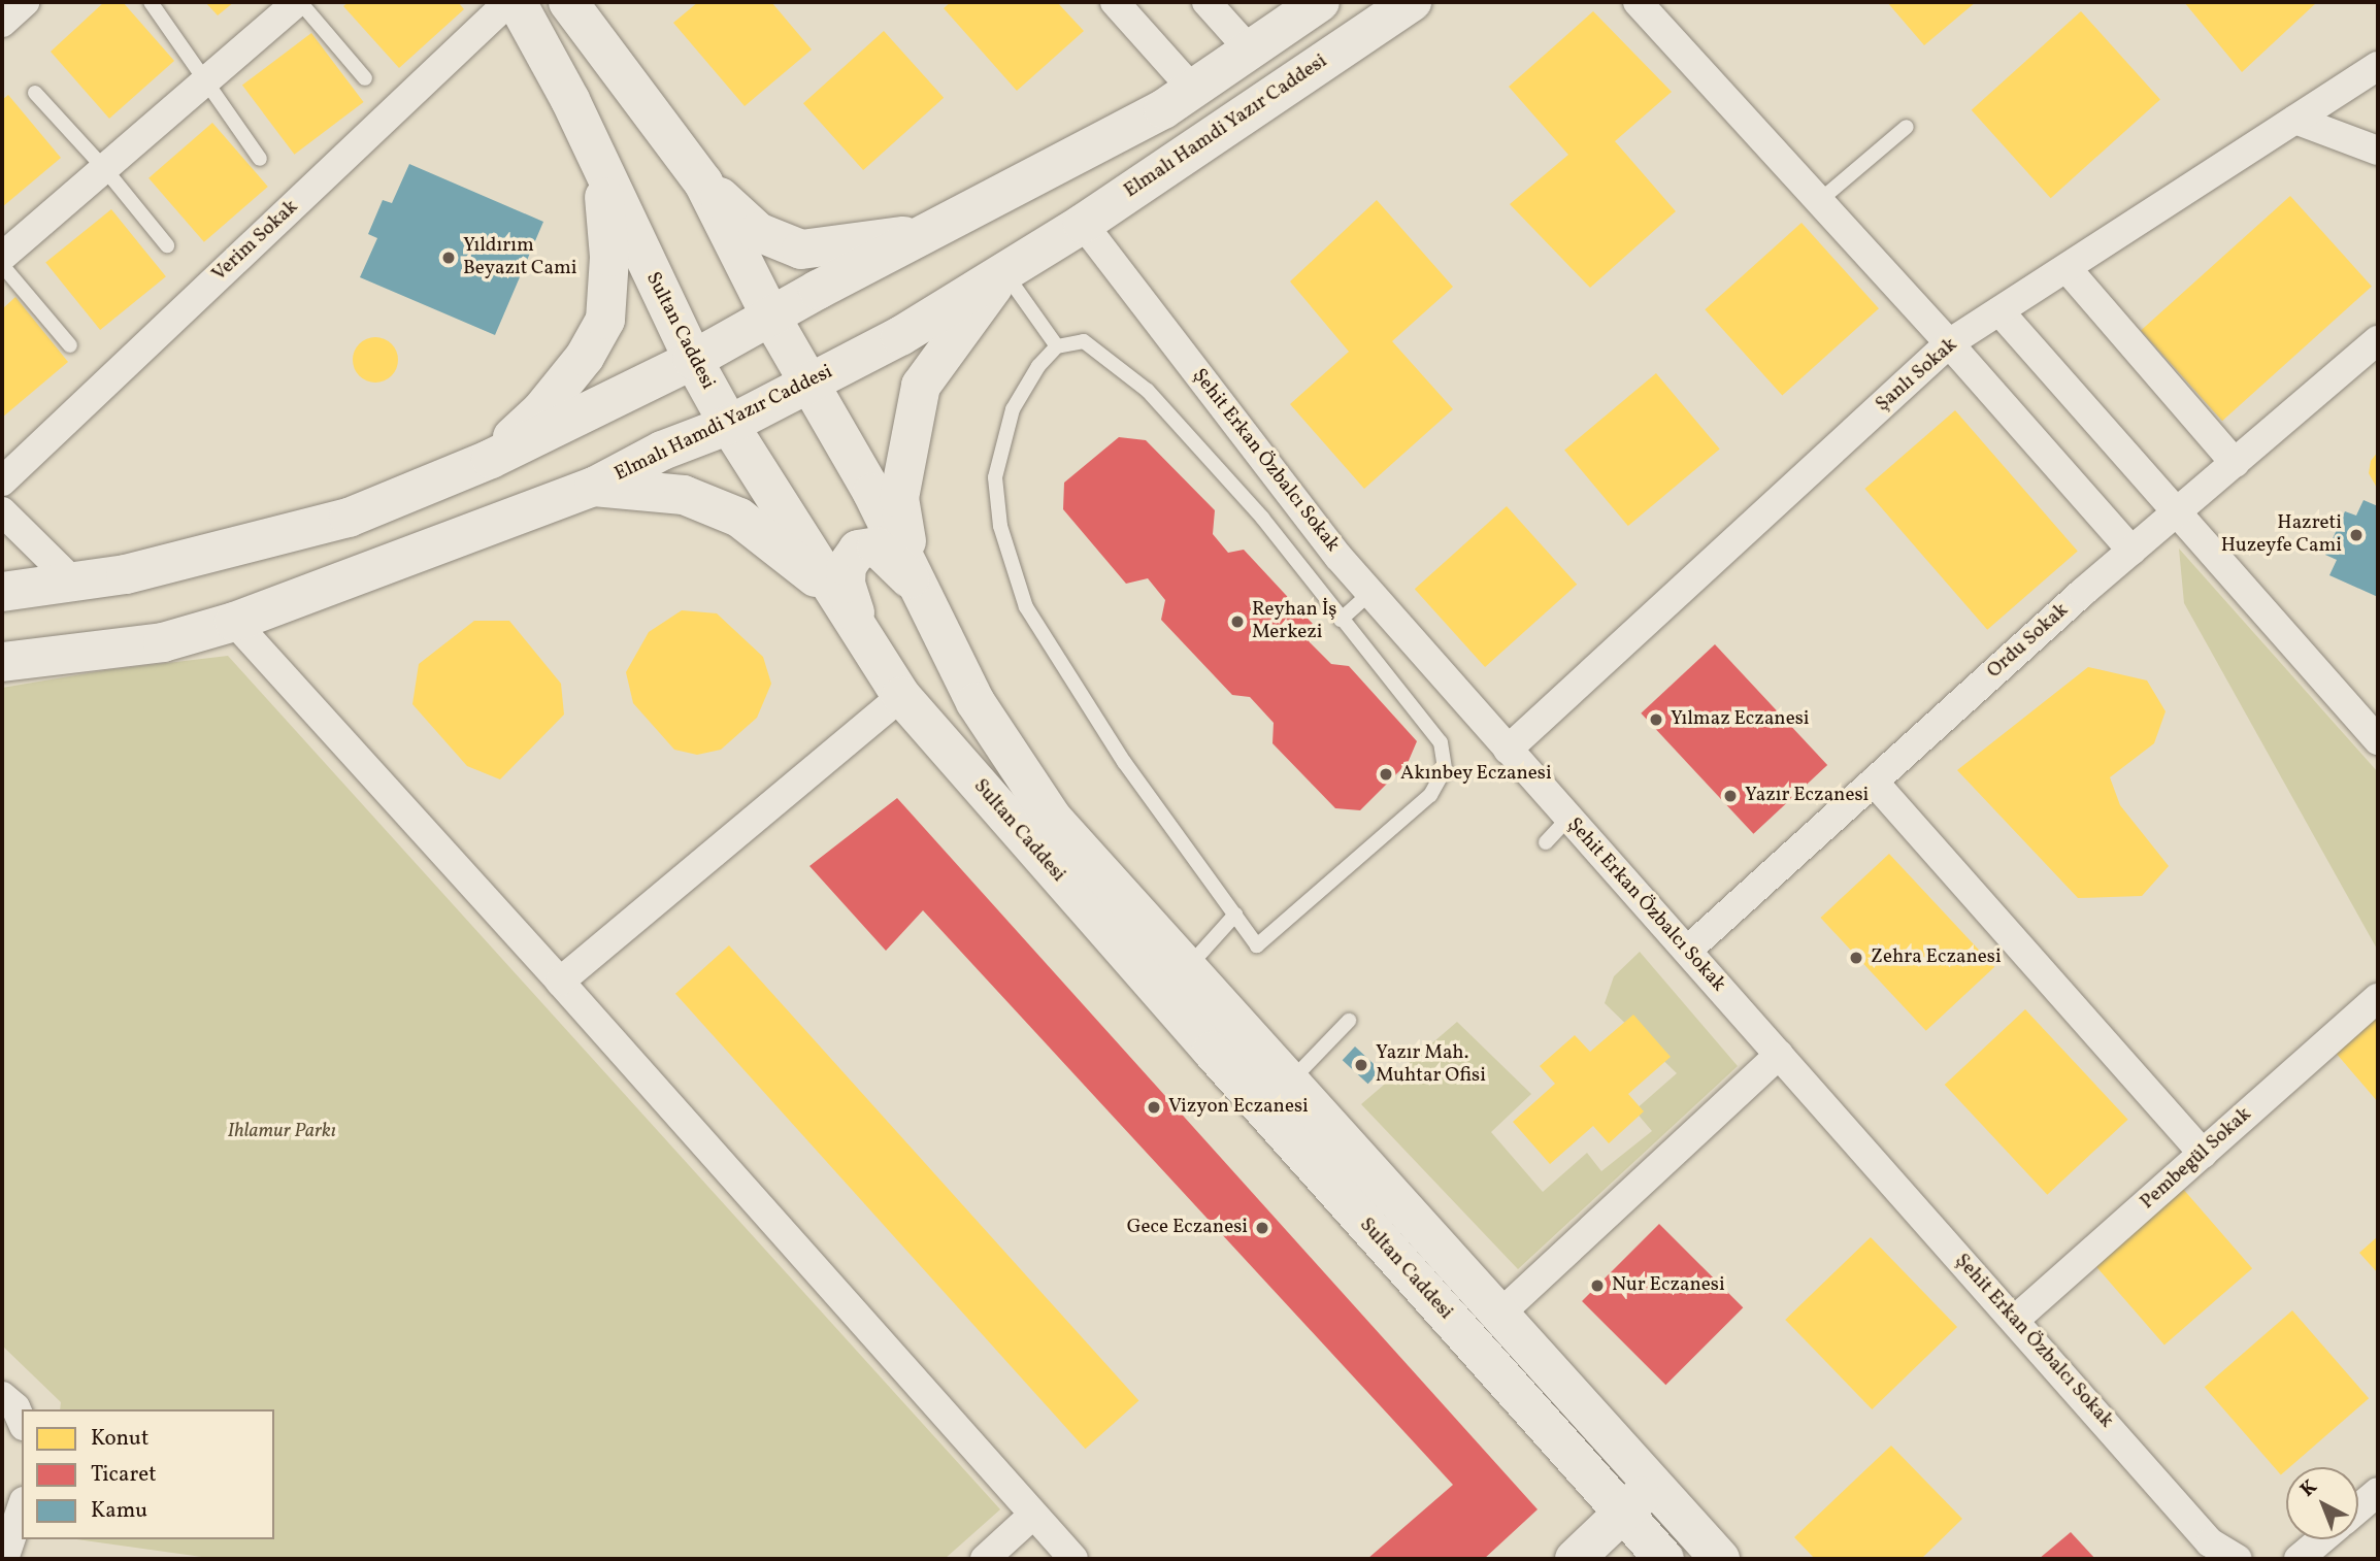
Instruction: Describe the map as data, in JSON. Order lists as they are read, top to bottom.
{
  "streets": {
    "main road": ["Elmalı Hamdi Yazır Caddesi", "Sultan Caddesi"],
    "street": [
      "Verim Sokak",
      "Şanlı Sokak",
      "Şehit Erkan Özbalcı Sokak",
      "Ordu Sokak",
      "Pembegül Sokak"
    ]
  },
  "crossings": [
    ["Elmalı Hamdi Yazır Caddesi", "Sultan Caddesi"],
    ["Elmalı Hamdi Yazır Caddesi", "Şehit Erkan Özbalcı Sokak"],
    ["Şanlı Sokak", "Şehit Erkan Özbalcı Sokak"],
    ["Şehit Erkan Özbalcı Sokak", "Ordu Sokak"],
    ["Şehit Erkan Özbalcı Sokak", "Pembegül Sokak"]
  ],
  "parks": ["Ihlamur Parkı"],
  "places": [
    "Yıldırım Beyazıt Cami",
    "Hazreti Huzeyfe Cami",
    "Reyhan İş Merkezi",
    "Yılmaz Eczanesi",
    "Akınbey Eczanesi",
    "Yazır Eczanesi",
    "Zehra Eczanesi",
    "Yazır Mah. Muhtar Ofisi",
    "Vizyon Eczanesi",
    "Gece Eczanesi",
    "Nur Eczanesi"
  ],
  "legend": ["Konut", "Ticaret", "Kamu"],
  "north": "top left"
}
